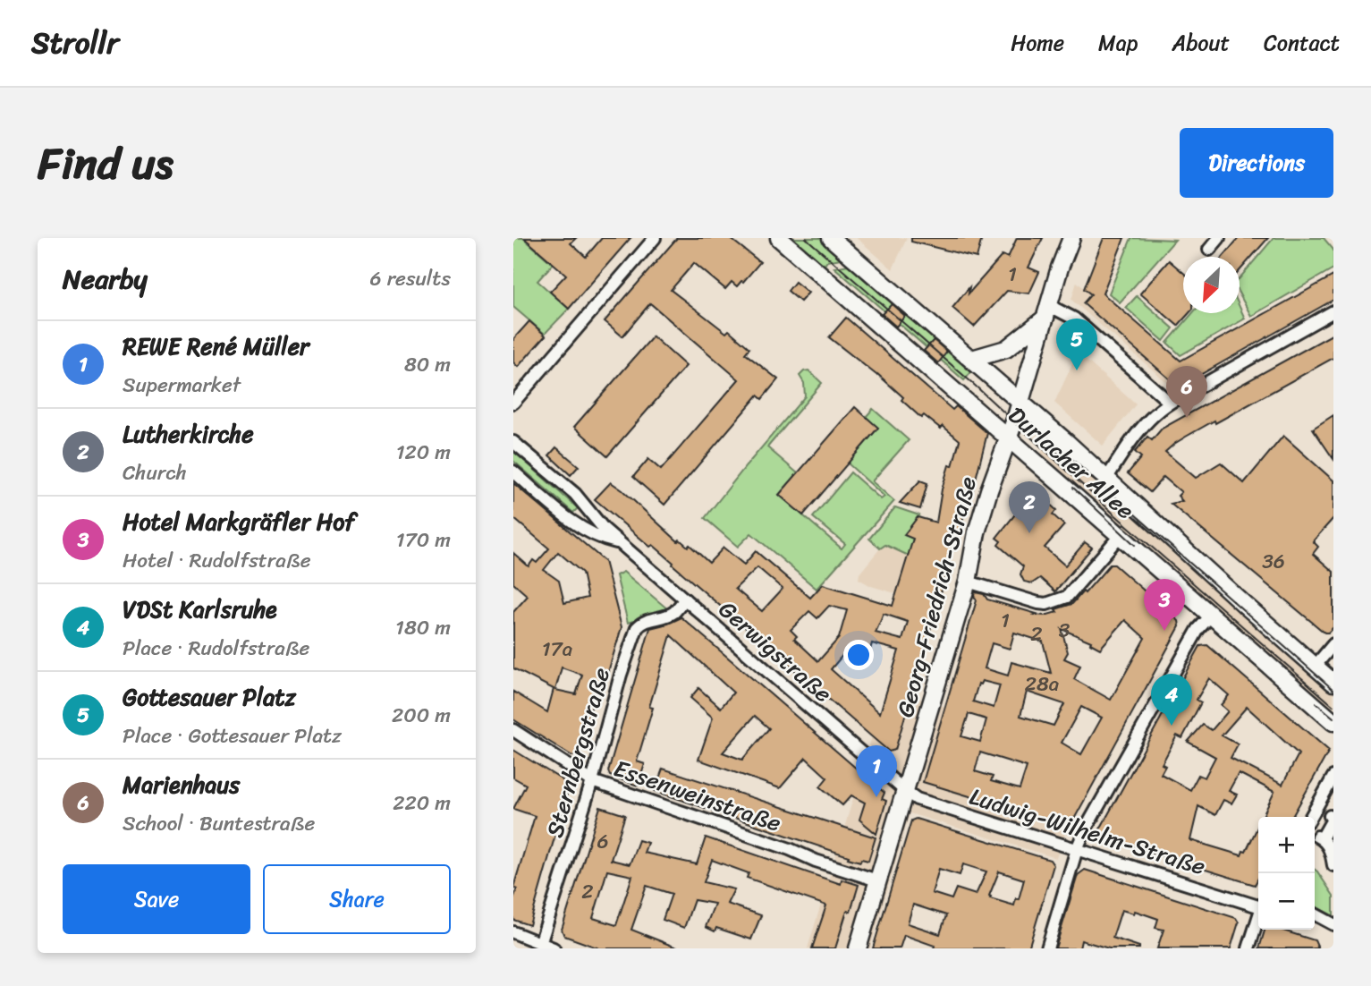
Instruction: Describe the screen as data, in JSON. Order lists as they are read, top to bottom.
{
  "streets": {
    "street": [
      "Durlacher Allee",
      "Georg-Friedrich-Straße",
      "Gerwigstraße",
      "Sternbergstraße",
      "Essenweinstraße",
      "Ludwig-Wilhelm-Straße"
    ]
  },
  "crossings": [
    ["Durlacher Allee", "Georg-Friedrich-Straße"],
    ["Georg-Friedrich-Straße", "Gerwigstraße"],
    ["Georg-Friedrich-Straße", "Essenweinstraße"],
    ["Georg-Friedrich-Straße", "Ludwig-Wilhelm-Straße"],
    ["Gerwigstraße", "Sternbergstraße"],
    ["Gerwigstraße", "Ludwig-Wilhelm-Straße"],
    ["Sternbergstraße", "Essenweinstraße"]
  ],
  "house_numbers": [
    "1",
    "36",
    "1",
    "3",
    "2",
    "17a",
    "28a",
    "6",
    "2"
  ],
  "north": "bottom left",
  "page": {
    "header": "Strollr",
    "nav": [
      "Home",
      "Map",
      "About",
      "Contact"
    ],
    "title": "Find us",
    "buttons": [
      "Directions",
      ["Save", "Share"]
    ],
    "heading": ["Nearby", "6 results"],
    "pins": [
      "5",
      "6",
      "2",
      "3",
      "4",
      "1"
    ],
    "list": [
      {
        "mark": "1",
        "name": "REWE René Müller",
        "note": "Supermarket",
        "value": "80 m"
      },
      {
        "mark": "2",
        "name": "Lutherkirche",
        "note": "Church",
        "value": "120 m"
      },
      {
        "mark": "3",
        "name": "Hotel Markgräfler Hof",
        "note": "Hotel · Rudolfstraße",
        "value": "170 m"
      },
      {
        "mark": "4",
        "name": "VDSt Karlsruhe",
        "note": "Place · Rudolfstraße",
        "value": "180 m"
      },
      {
        "mark": "5",
        "name": "Gottesauer Platz",
        "note": "Place · Gottesauer Platz",
        "value": "200 m"
      },
      {
        "mark": "6",
        "name": "Marienhaus",
        "note": "School · Buntestraße",
        "value": "220 m"
      }
    ],
    "map_buttons": ["+", "−"]
  }
}
